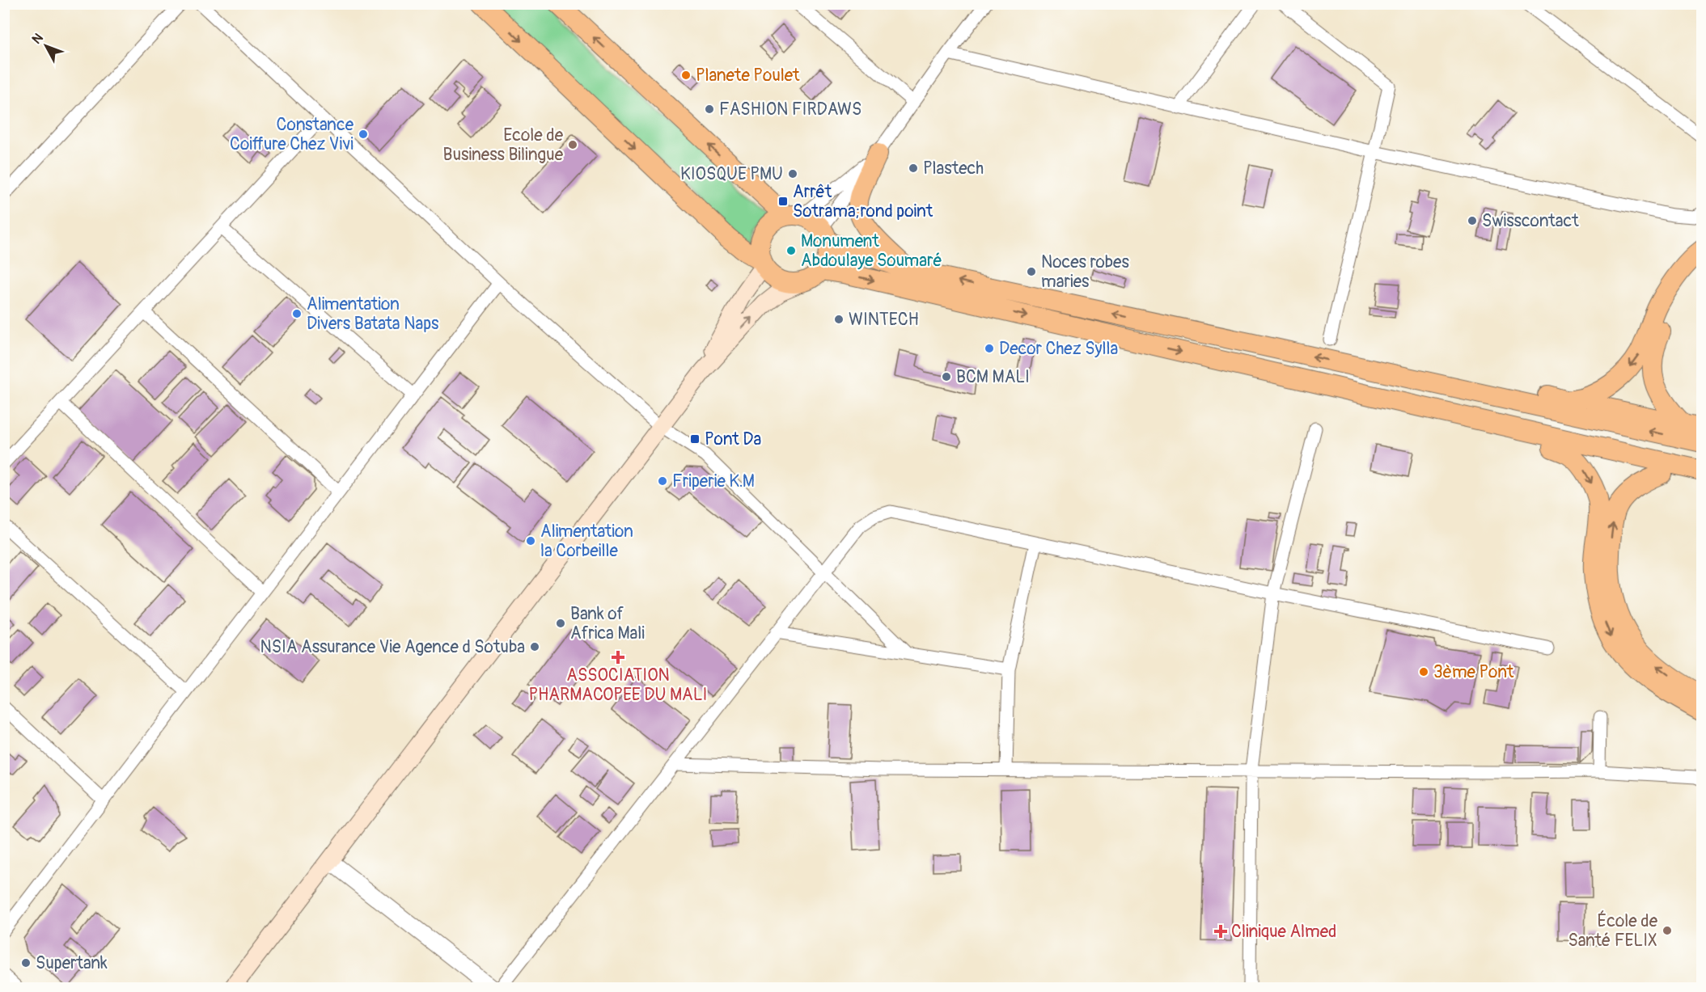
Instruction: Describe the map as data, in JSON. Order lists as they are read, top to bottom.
{
  "places": {
    "other": [
      "Planete Poulet",
      "FASHION FIRDAWS",
      "Constance Coiffure Chez Vivi",
      "Ecole de Business Bilingue",
      "Plastech",
      "KIOSQUE PMU",
      "Swisscontact",
      "Monument Abdoulaye Soumaré",
      "Noces robes maries",
      "Alimentation Divers Batata Naps",
      "WINTECH",
      "Decor Chez Sylla",
      "BCM MALI",
      "Friperie K.M",
      "Alimentation la Corbeille",
      "Bank of Africa Mali",
      "NSIA Assurance Vie Agence d Sotuba",
      "3ème Pont",
      "École de Santé FELIX",
      "Supertank"
    ],
    "transit": ["Arrêt Sotrama;rond point", "Pont Da"],
    "health": ["ASSOCIATION PHARMACOPEE DU MALI", "Clinique Almed"]
  },
  "north": "top left"
}
